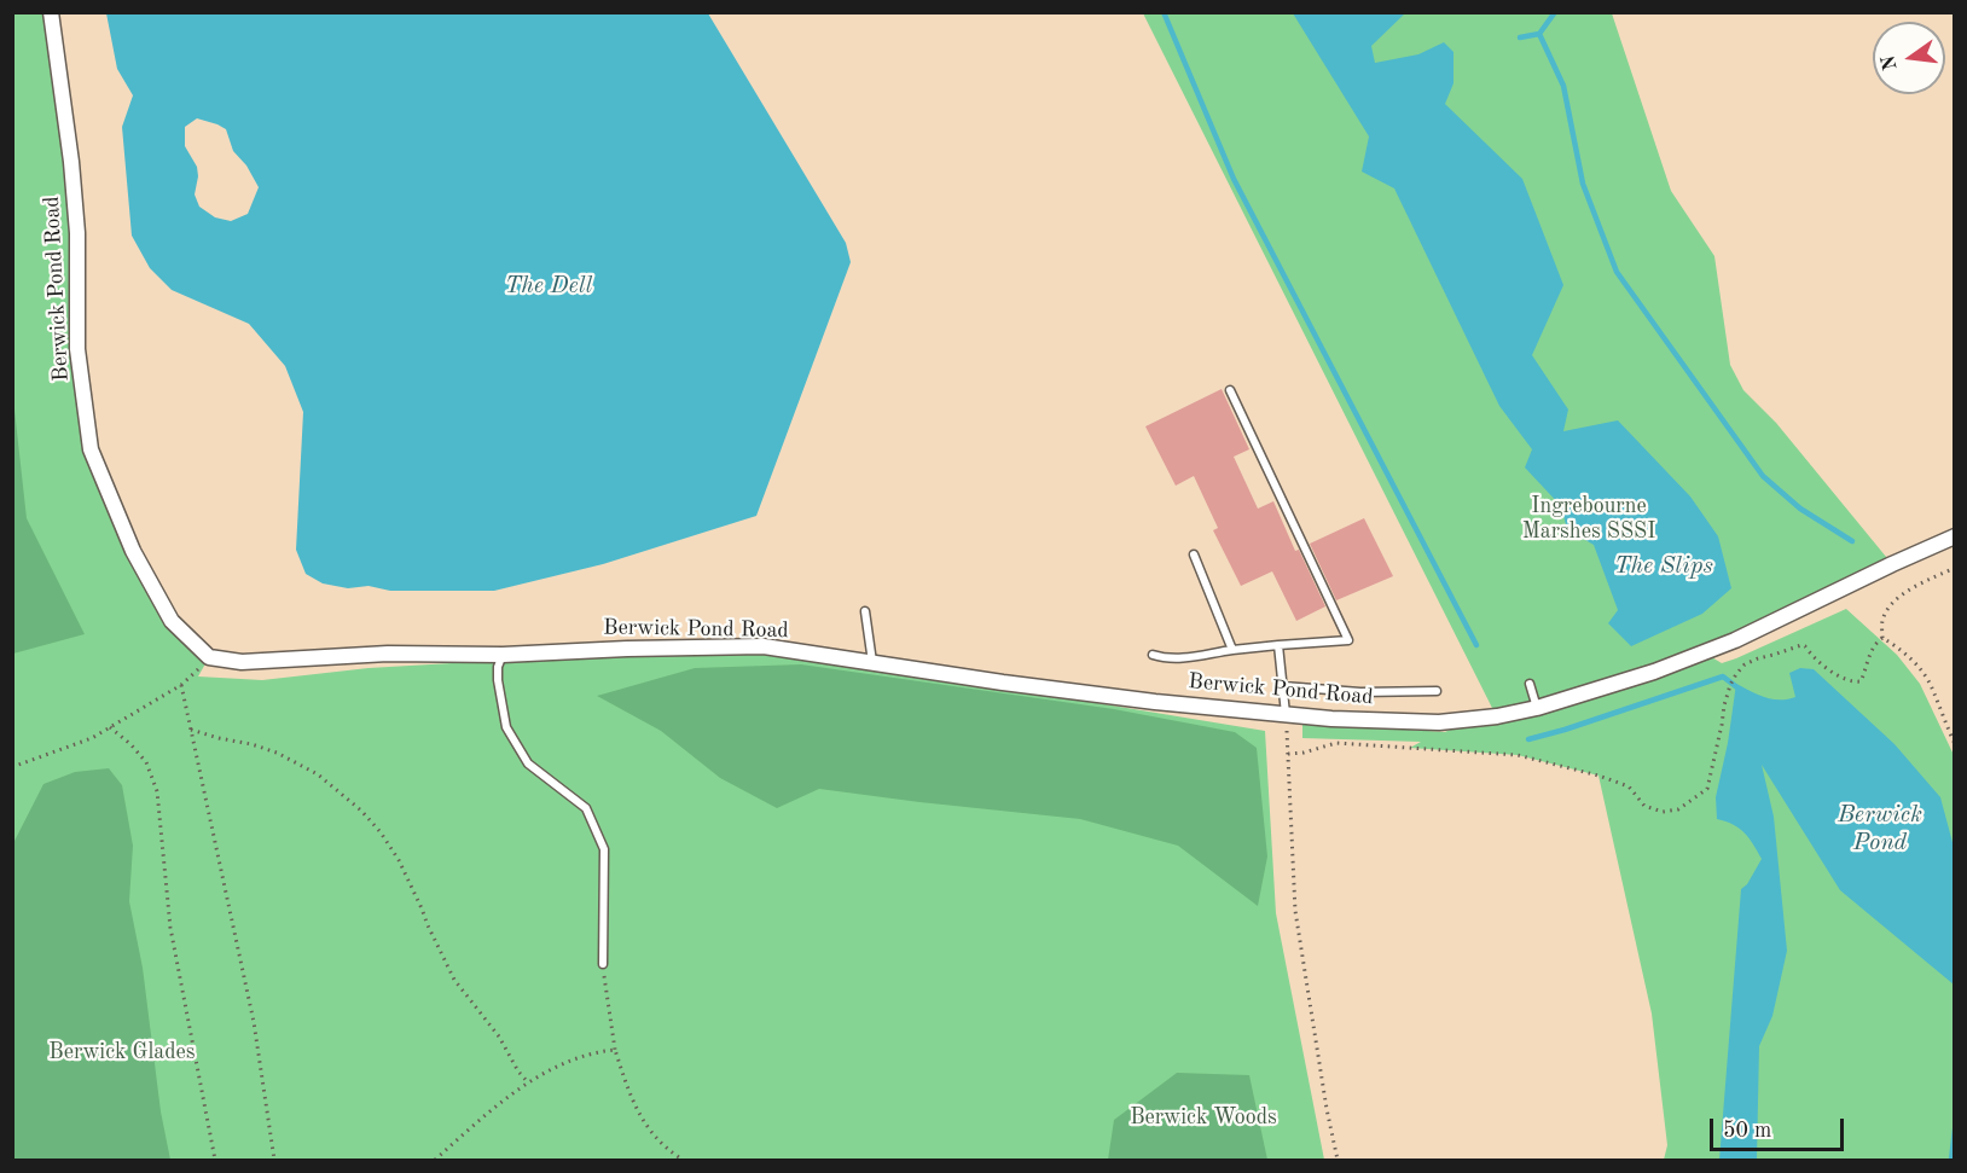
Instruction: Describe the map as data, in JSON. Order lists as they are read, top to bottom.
{
  "streets": {
    "street": ["Berwick Pond Road"]
  },
  "water": ["The Dell", "The Slips", "Berwick Pond"],
  "parks": ["Ingrebourne Marshes SSSI", "Berwick Glades", "Berwick Woods"],
  "scale_bar": "50 m",
  "north": "left"
}
